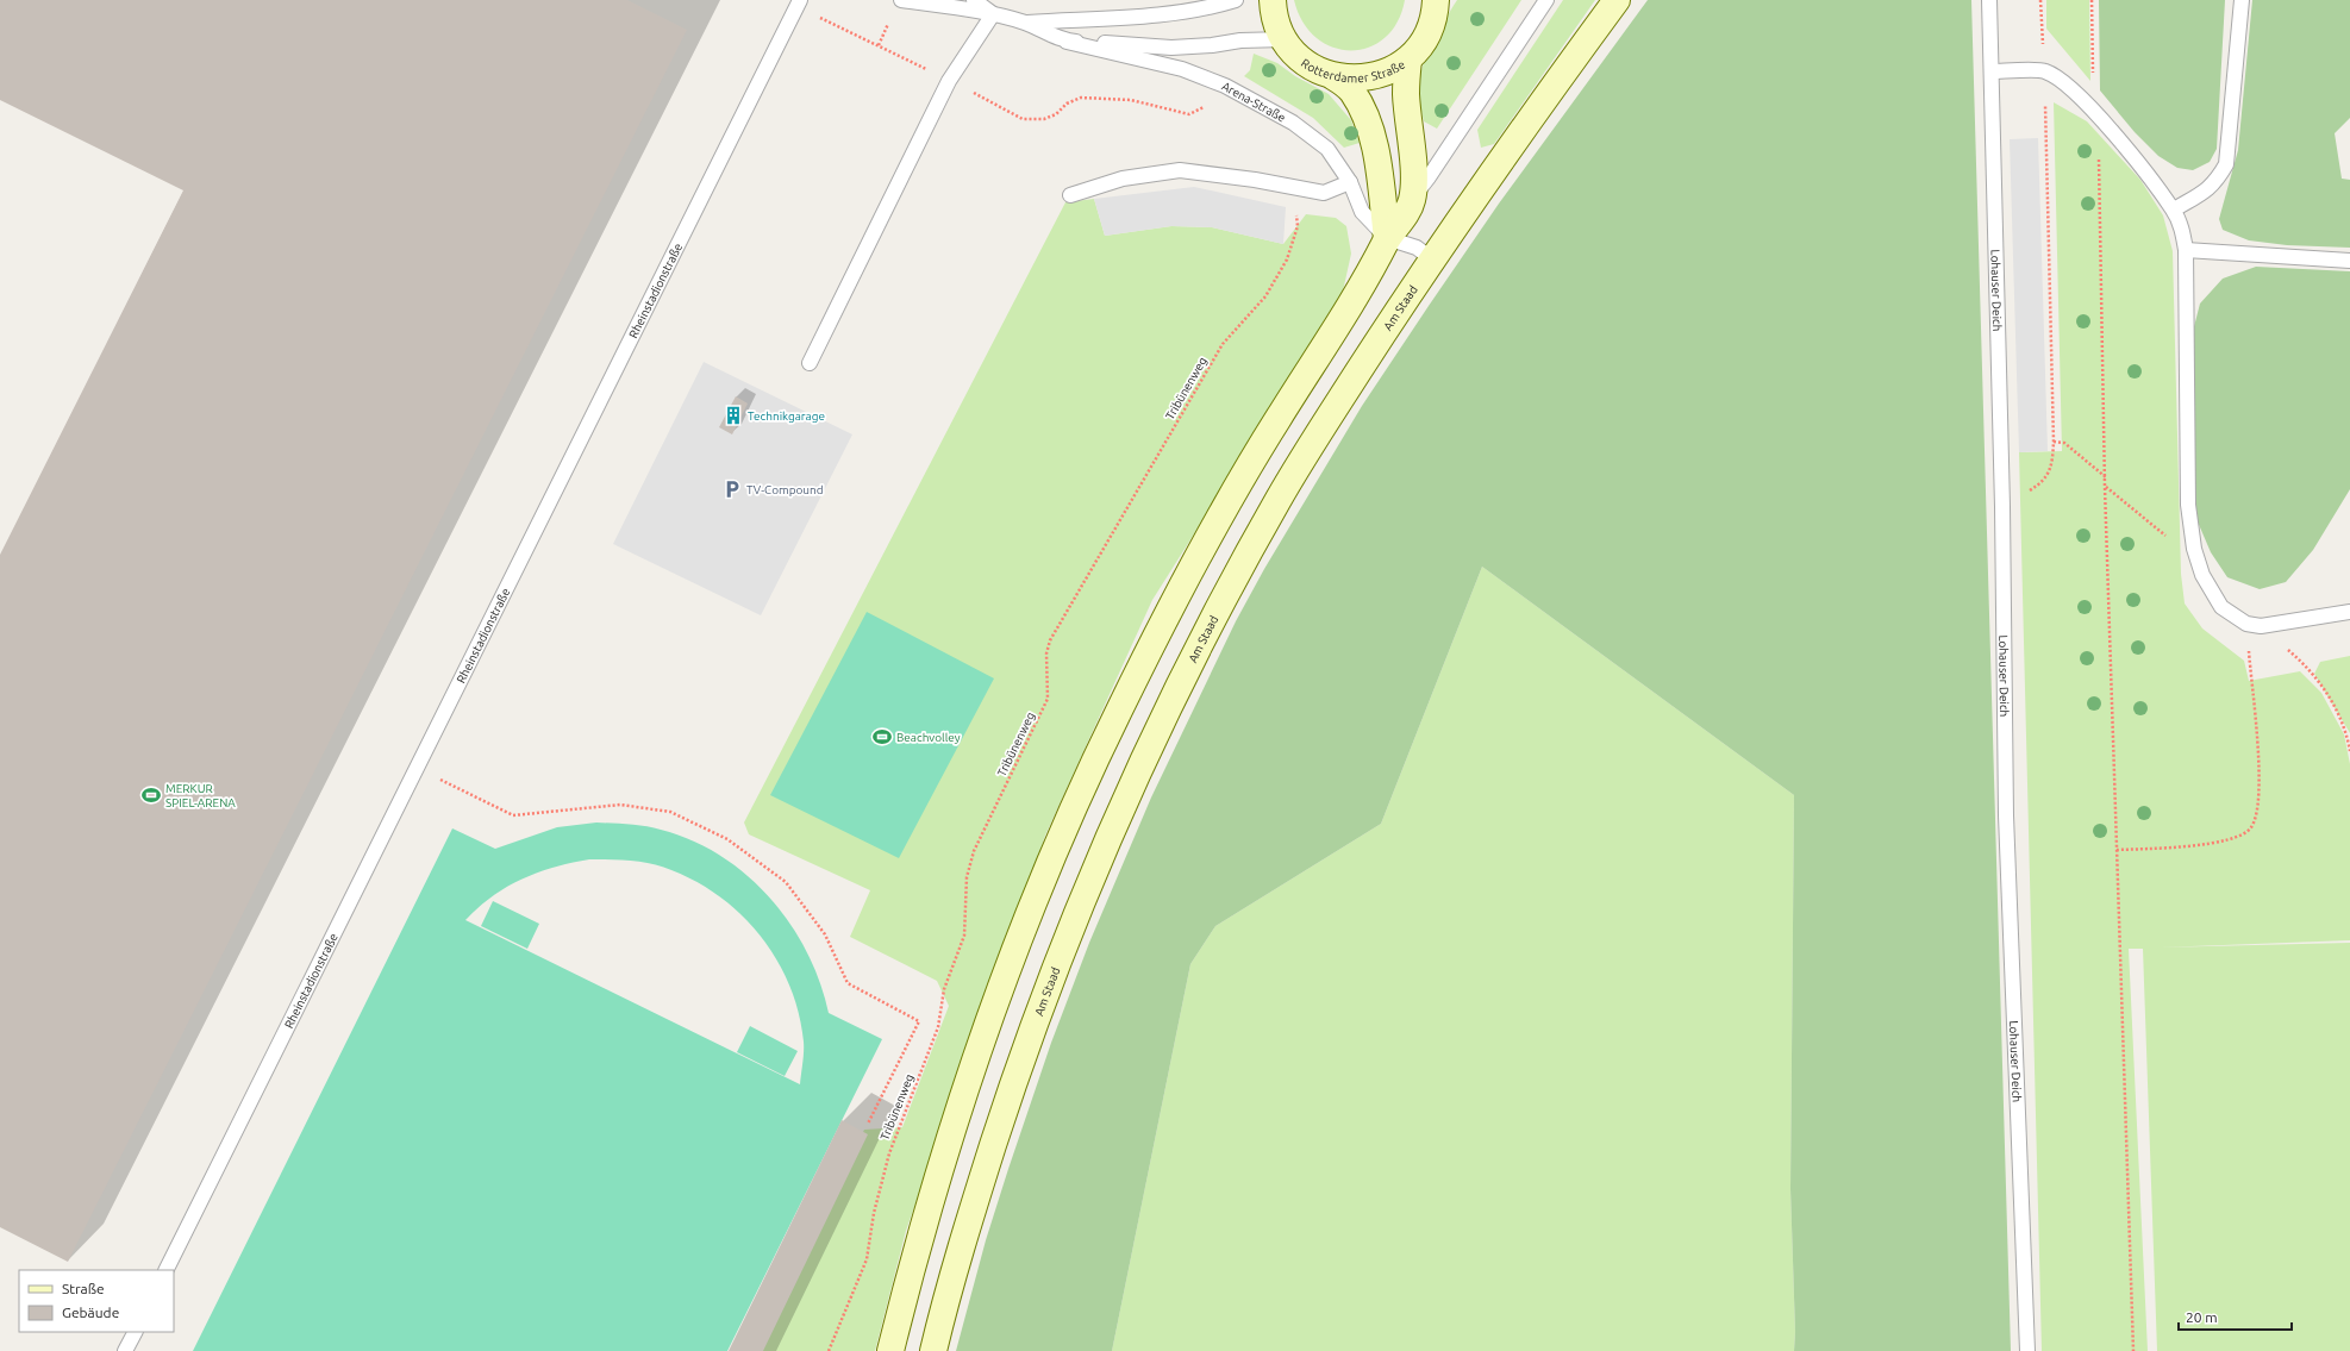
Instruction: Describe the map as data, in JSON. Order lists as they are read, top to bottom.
{
  "streets": {
    "street": ["Rotterdamer Straße", "Am Staad"],
    "lane": ["Arena-Straße", "Rheinstadionstraße", "Lohauser Deich"],
    "path": ["Tribünenweg"]
  },
  "crossings": [
    ["Rotterdamer Straße", "Arena-Straße"]
  ],
  "places": {
    "building": ["Technikgarage"],
    "parking": ["TV-Compound"],
    "sports": ["Beachvolley", "MERKUR SPIEL-ARENA"]
  },
  "legend": ["Straße", "Gebäude"],
  "scale_bar": "20 m"
}
